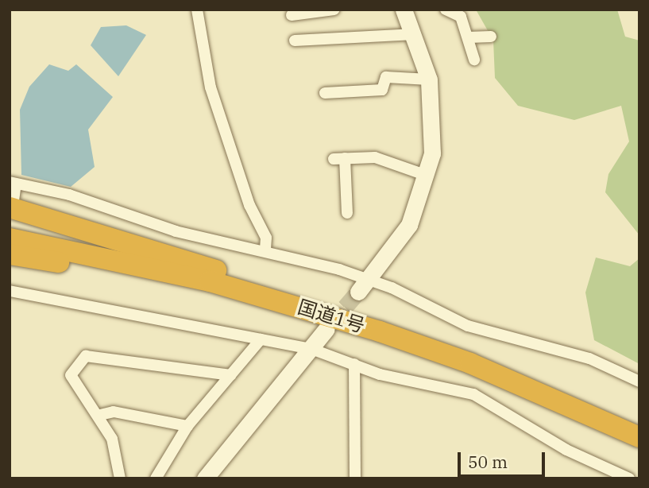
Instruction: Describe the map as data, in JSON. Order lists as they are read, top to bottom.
{
  "streets": {
    "highway": ["国道1号"]
  },
  "scale_bar": "50 m"
}
